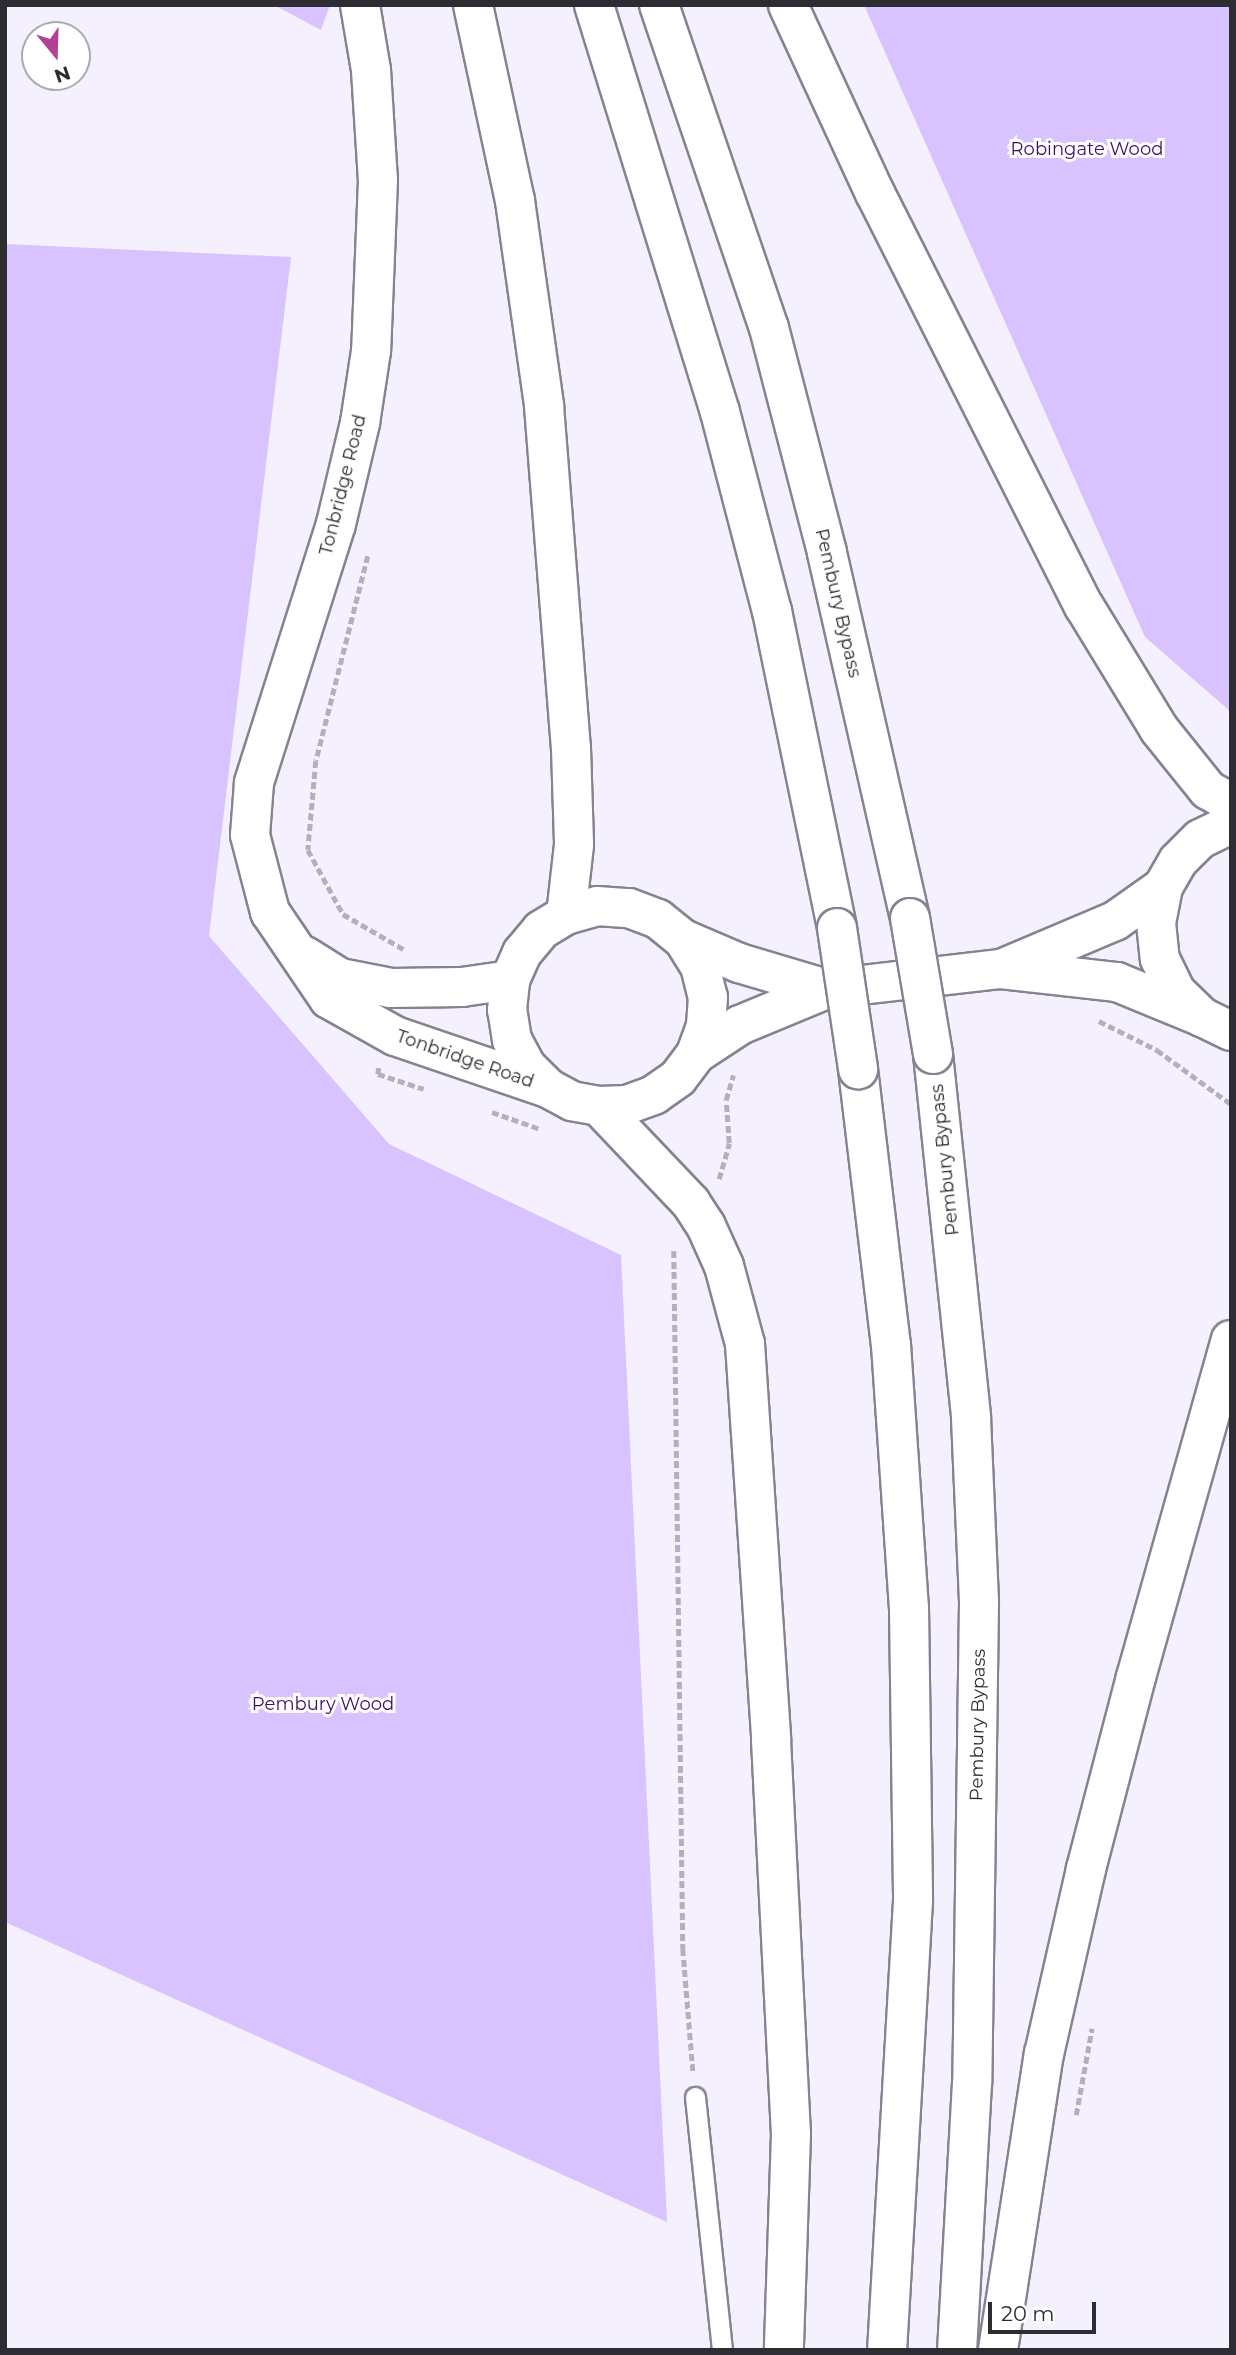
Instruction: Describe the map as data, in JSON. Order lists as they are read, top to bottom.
{
  "streets": {
    "main road": ["Tonbridge Road", "Pembury Bypass"]
  },
  "parks": ["Robingate Wood", "Pembury Wood"],
  "scale_bar": "20 m",
  "north": "bottom"
}
